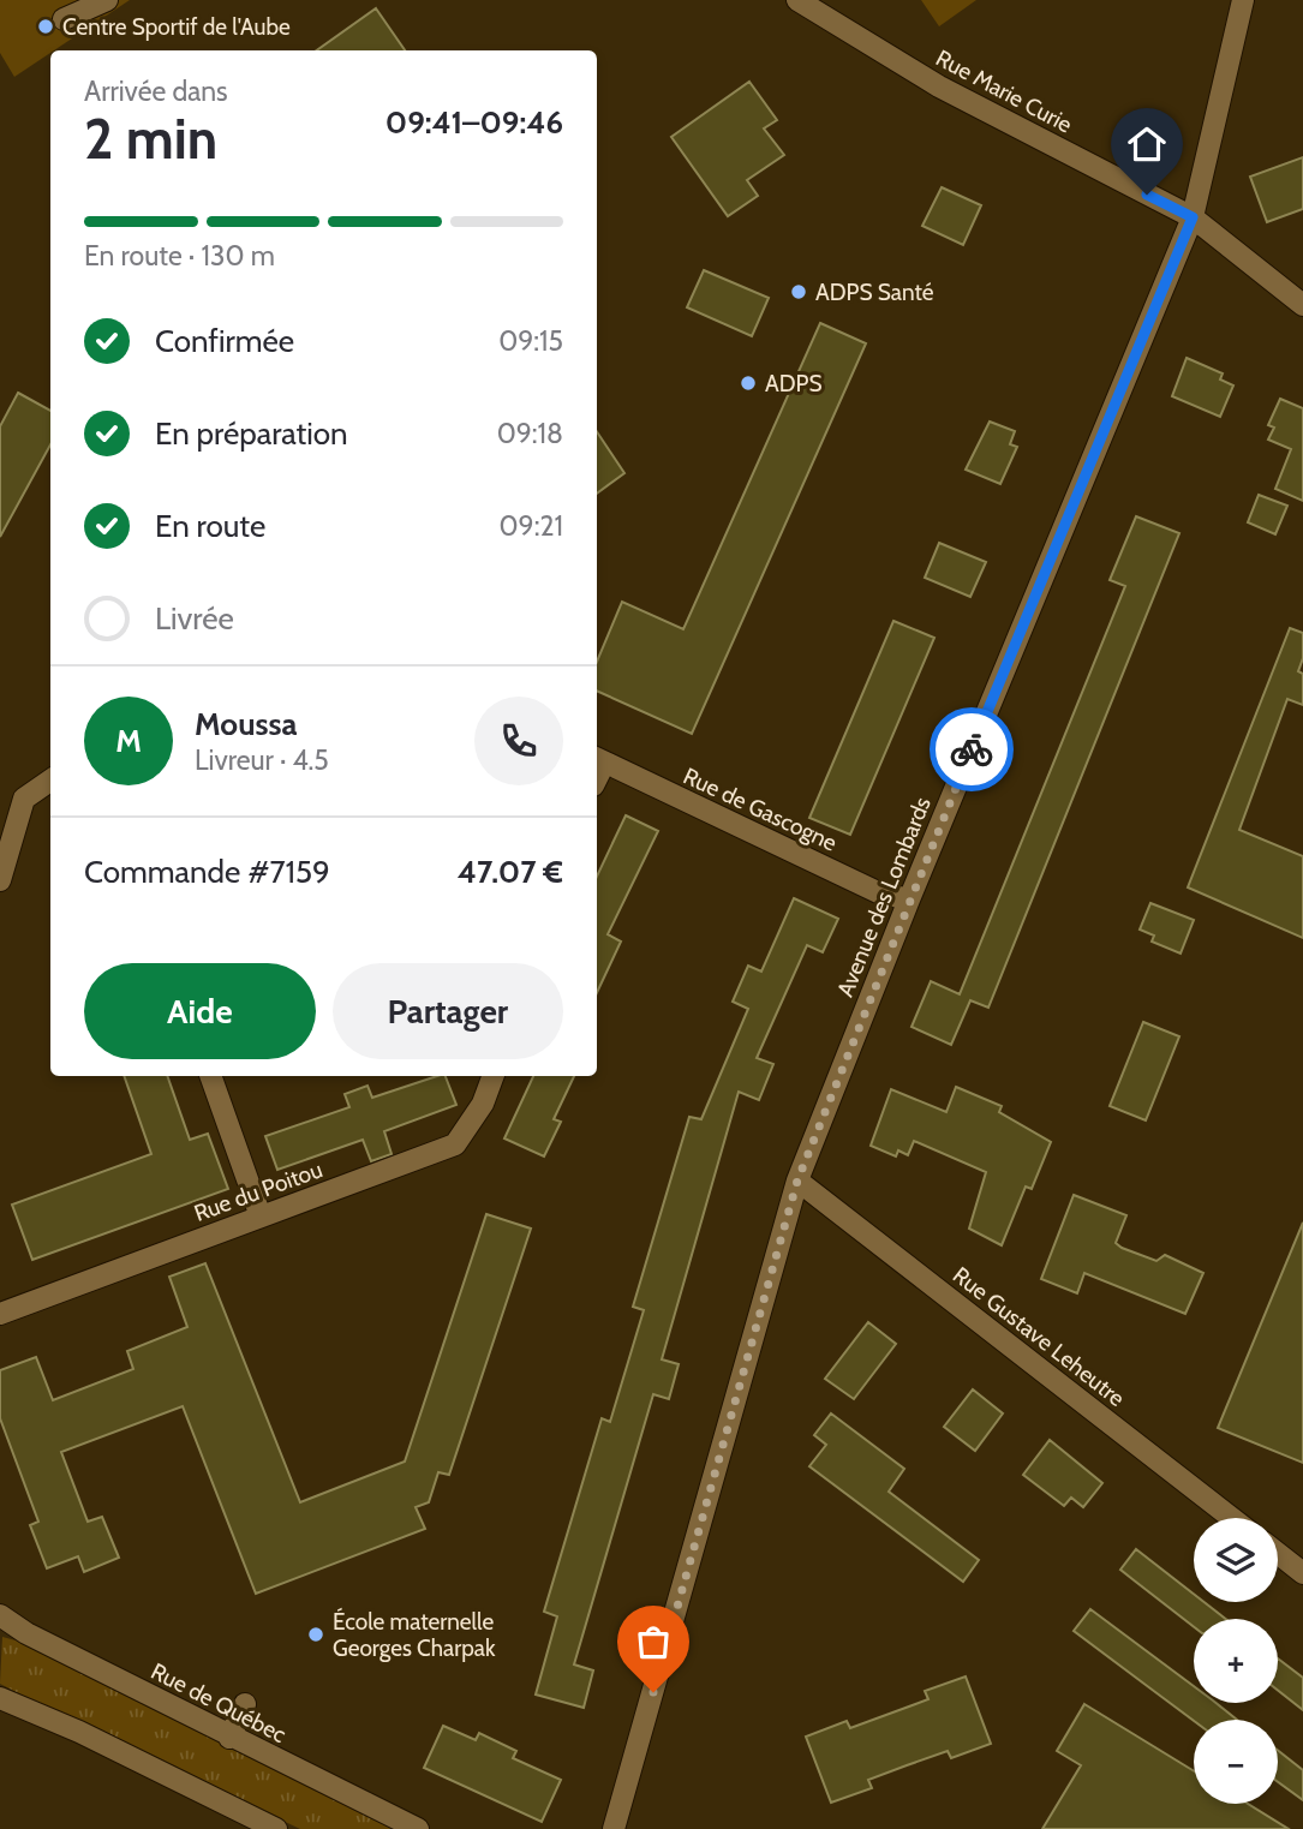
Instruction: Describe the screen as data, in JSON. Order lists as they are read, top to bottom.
{
  "streets": {
    "street": [
      "Rue Marie Curie",
      "Rue de Gascogne",
      "Avenue des Lombards",
      "Rue du Poitou",
      "Rue Gustave Leheutre",
      "Rue de Québec"
    ]
  },
  "crossings": [
    ["Rue Marie Curie", "Avenue des Lombards"],
    ["Rue de Gascogne", "Avenue des Lombards"],
    ["Avenue des Lombards", "Rue Gustave Leheutre"]
  ],
  "places": [
    "Centre Sportif de l'Aube",
    "ADPS Santé",
    "ADPS",
    "École maternelle Georges Charpak"
  ],
  "page": {
    "heading": ["2 min", "Arrivée dans", "09:41–09:46"],
    "panel": [
      "Moussa",
      "Livreur · 4.5",
      "Commande #7159",
      "47.07 €"
    ],
    "bar": "En route · 130 m",
    "list": [
      ["Confirmée", "09:15"],
      ["En préparation", "09:18"],
      ["En route", "09:21"],
      "Livrée"
    ],
    "round": "M",
    "buttons": ["Aide", "Partager"],
    "map_buttons": ["+", "−"]
  }
}
